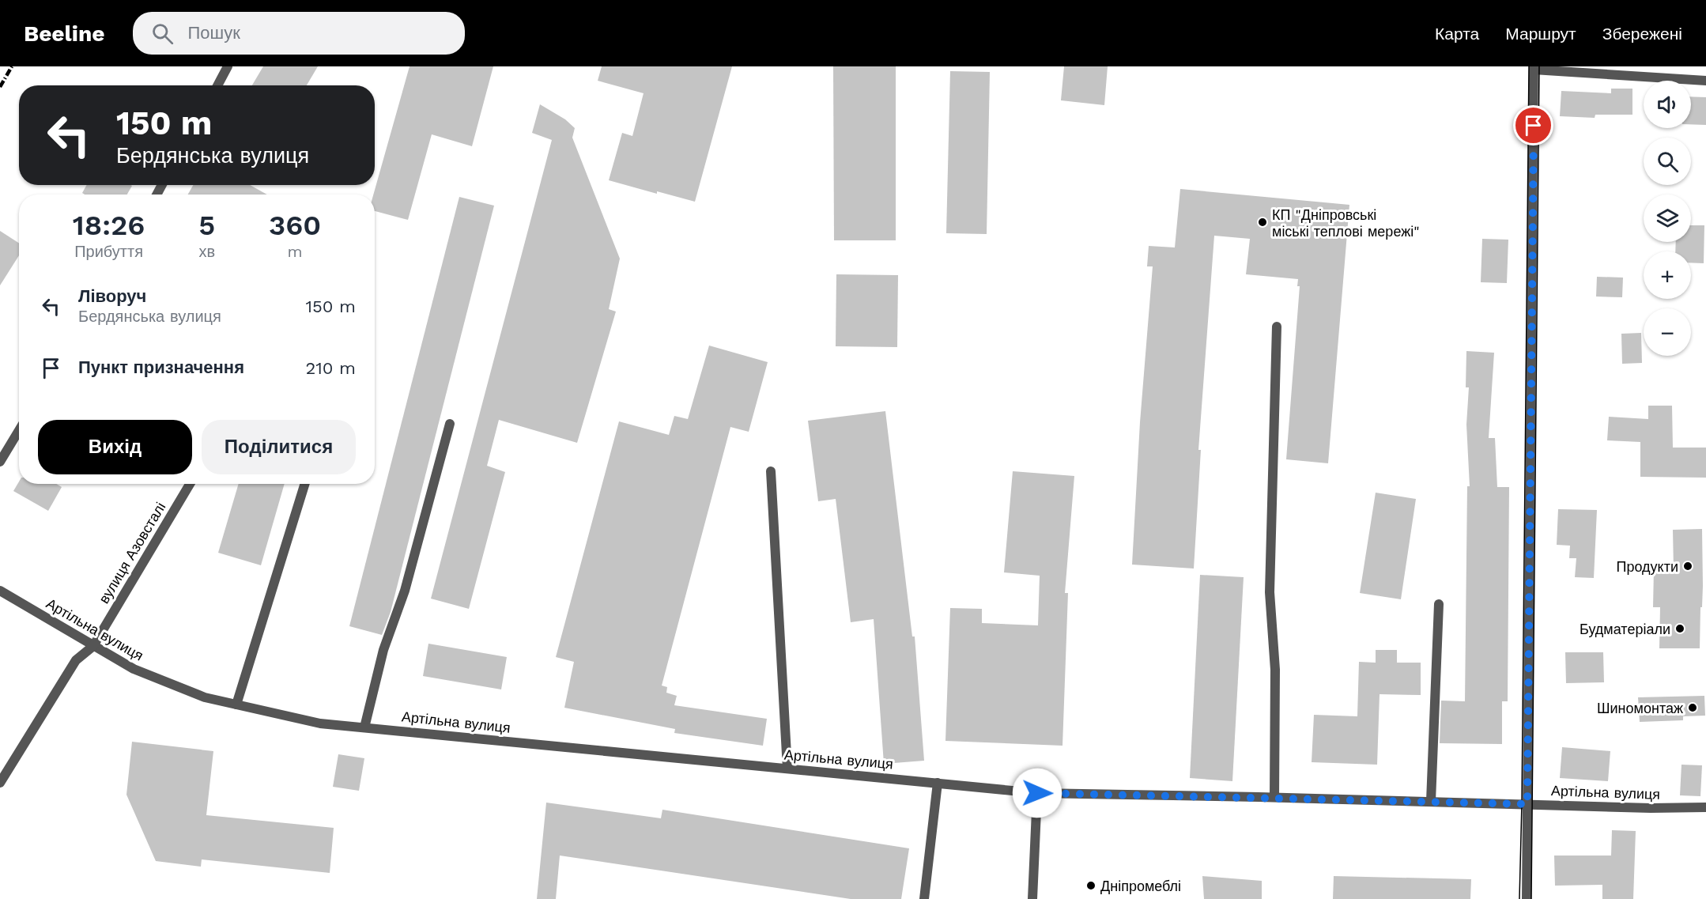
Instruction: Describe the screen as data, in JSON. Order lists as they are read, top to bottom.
{
  "streets": {
    "street": ["вулиця Азовсталі", "Артільна вулиця"]
  },
  "crossings": [
    ["вулиця Азовсталі", "Артільна вулиця"]
  ],
  "places": [
    "КП \"Дніпровські міські теплові мережі\"",
    "Продукти",
    "Будматеріали",
    "Шиномонтаж",
    "Дніпромеблі"
  ],
  "page": {
    "header": "Beeline",
    "search": "Пошук",
    "nav": ["Карта", "Маршрут", "Збережені"],
    "map_buttons": ["+", "−"],
    "turn": ["150 m", "Бердянська вулиця"],
    "eta": [
      "18:26",
      "Прибуття",
      "5",
      "хв",
      "360",
      "m"
    ],
    "list": [
      {
        "name": "Ліворуч",
        "note": "Бердянська вулиця",
        "value": "150 m"
      },
      {
        "name": "Пункт призначення",
        "value": "210 m"
      }
    ],
    "buttons": ["Вихід", "Поділитися"]
  }
}
